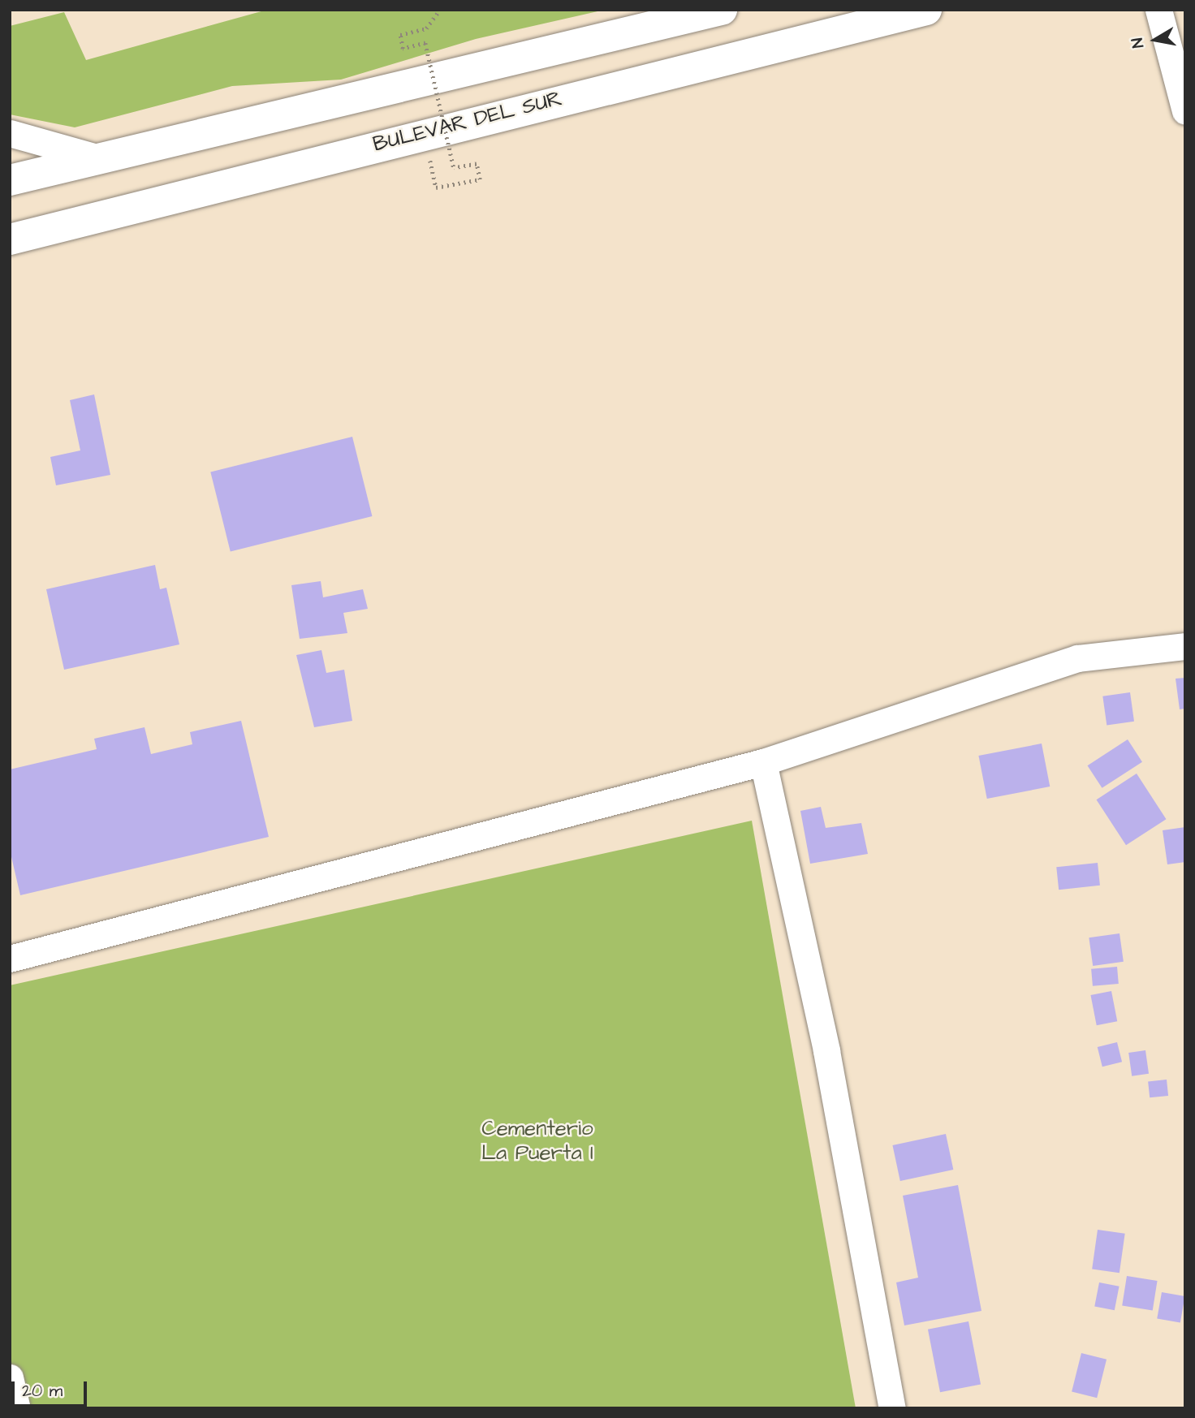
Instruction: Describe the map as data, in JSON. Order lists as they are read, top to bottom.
{
  "streets": {
    "highway": ["BULEVAR DEL SUR"]
  },
  "parks": ["Cementerio La Puerta I"],
  "scale_bar": "20 m",
  "north": "left"
}
